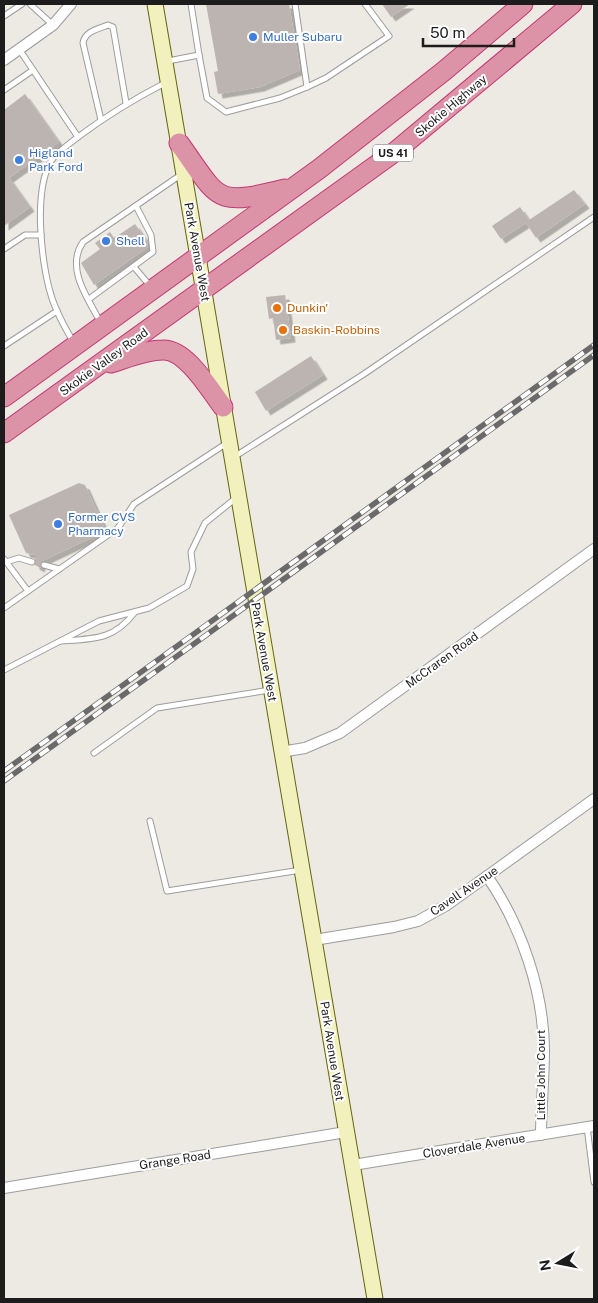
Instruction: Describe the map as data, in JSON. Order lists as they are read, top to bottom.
{
  "streets": {
    "highway": ["Skokie Highway", "US 41", "Skokie Valley Road"],
    "street": [
      "Park Avenue West",
      "McCraren Road",
      "Cavell Avenue",
      "Little John Court",
      "Cloverdale Avenue",
      "Grange Road"
    ]
  },
  "crossings": [
    ["Skokie Highway", "Park Avenue West"],
    ["Skokie Highway", "Skokie Valley Road"],
    ["US 41", "Park Avenue West"],
    ["Park Avenue West", "Skokie Valley Road"],
    ["Park Avenue West", "McCraren Road"],
    ["Park Avenue West", "Cavell Avenue"],
    ["Park Avenue West", "Cloverdale Avenue"],
    ["Park Avenue West", "Grange Road"],
    ["Cavell Avenue", "Little John Court"],
    ["Little John Court", "Cloverdale Avenue"]
  ],
  "places": [
    "Muller Subaru",
    "Higland Park Ford",
    "Shell",
    "Dunkin'",
    "Baskin-Robbins",
    "Former CVS Pharmacy"
  ],
  "scale_bar": "50 m",
  "north": "left"
}
